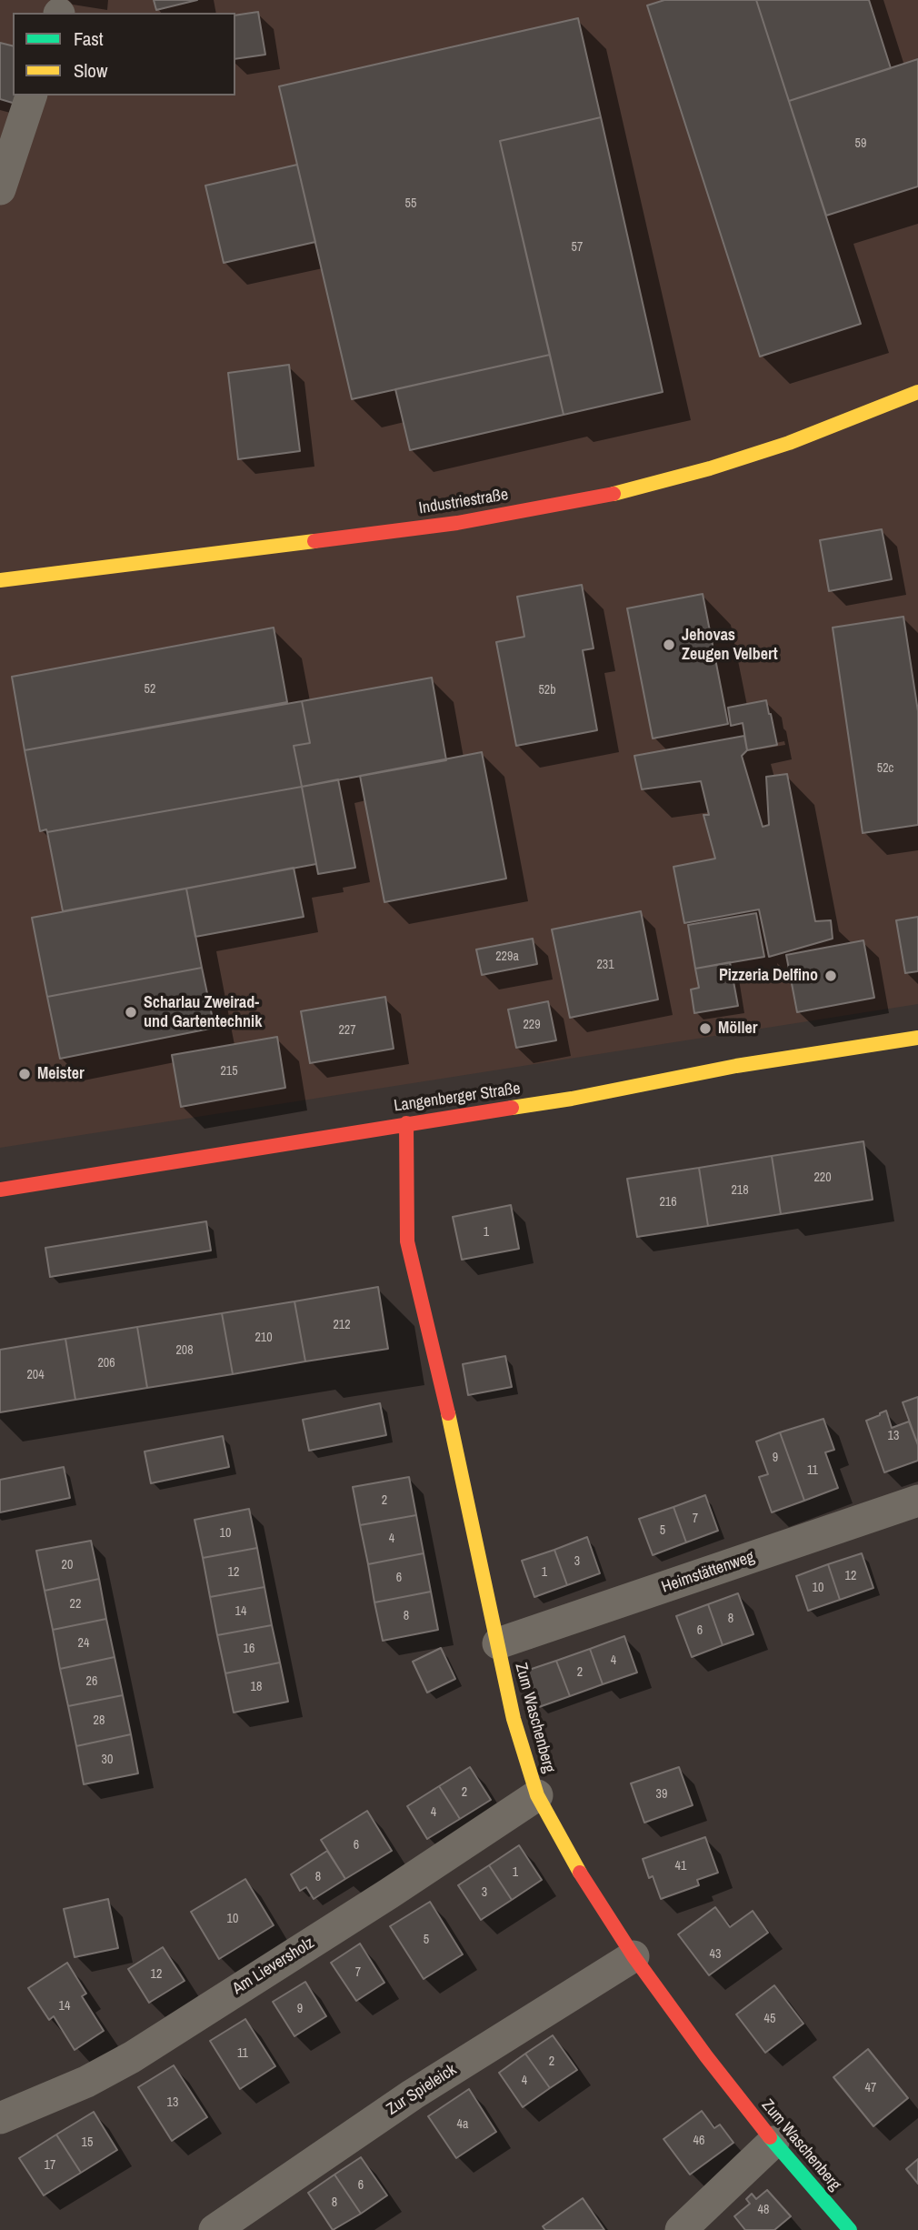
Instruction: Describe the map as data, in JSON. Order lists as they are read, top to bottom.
{
  "streets": {
    "street": [
      "Industriestraße",
      "Langenberger Straße",
      "Heimstättenweg",
      "Zum Waschenberg",
      "Am Lieversholz",
      "Zur Spieleick"
    ]
  },
  "crossings": [
    ["Langenberger Straße", "Zum Waschenberg"],
    ["Heimstättenweg", "Zum Waschenberg"],
    ["Zum Waschenberg", "Am Lieversholz"],
    ["Zum Waschenberg", "Zur Spieleick"]
  ],
  "places": [
    "Jehovas Zeugen Velbert",
    "Pizzeria Delfino",
    "Scharlau Zweirad- und Gartentechnik",
    "Möller",
    "Meister"
  ],
  "house_numbers": [
    "59",
    "55",
    "57",
    "52",
    "52b",
    "52c",
    "229a",
    "231",
    "229",
    "227",
    "215",
    "220",
    "218",
    "216",
    "1",
    "212",
    "210",
    "208",
    "206",
    "204",
    "13",
    "9",
    "11",
    "2",
    "7",
    "5",
    "10",
    "4",
    "3",
    "20",
    "12",
    "1",
    "12",
    "6",
    "10",
    "22",
    "14",
    "8",
    "8",
    "6",
    "24",
    "16",
    "4",
    "2",
    "26",
    "18",
    "28",
    "30",
    "2",
    "39",
    "4",
    "6",
    "41",
    "1",
    "8",
    "3",
    "10",
    "5",
    "43",
    "7",
    "12",
    "14",
    "9",
    "45",
    "11",
    "2",
    "4",
    "47",
    "13",
    "4a",
    "46",
    "15",
    "17",
    "6",
    "8",
    "48"
  ],
  "legend": ["Fast", "Slow"]
}
